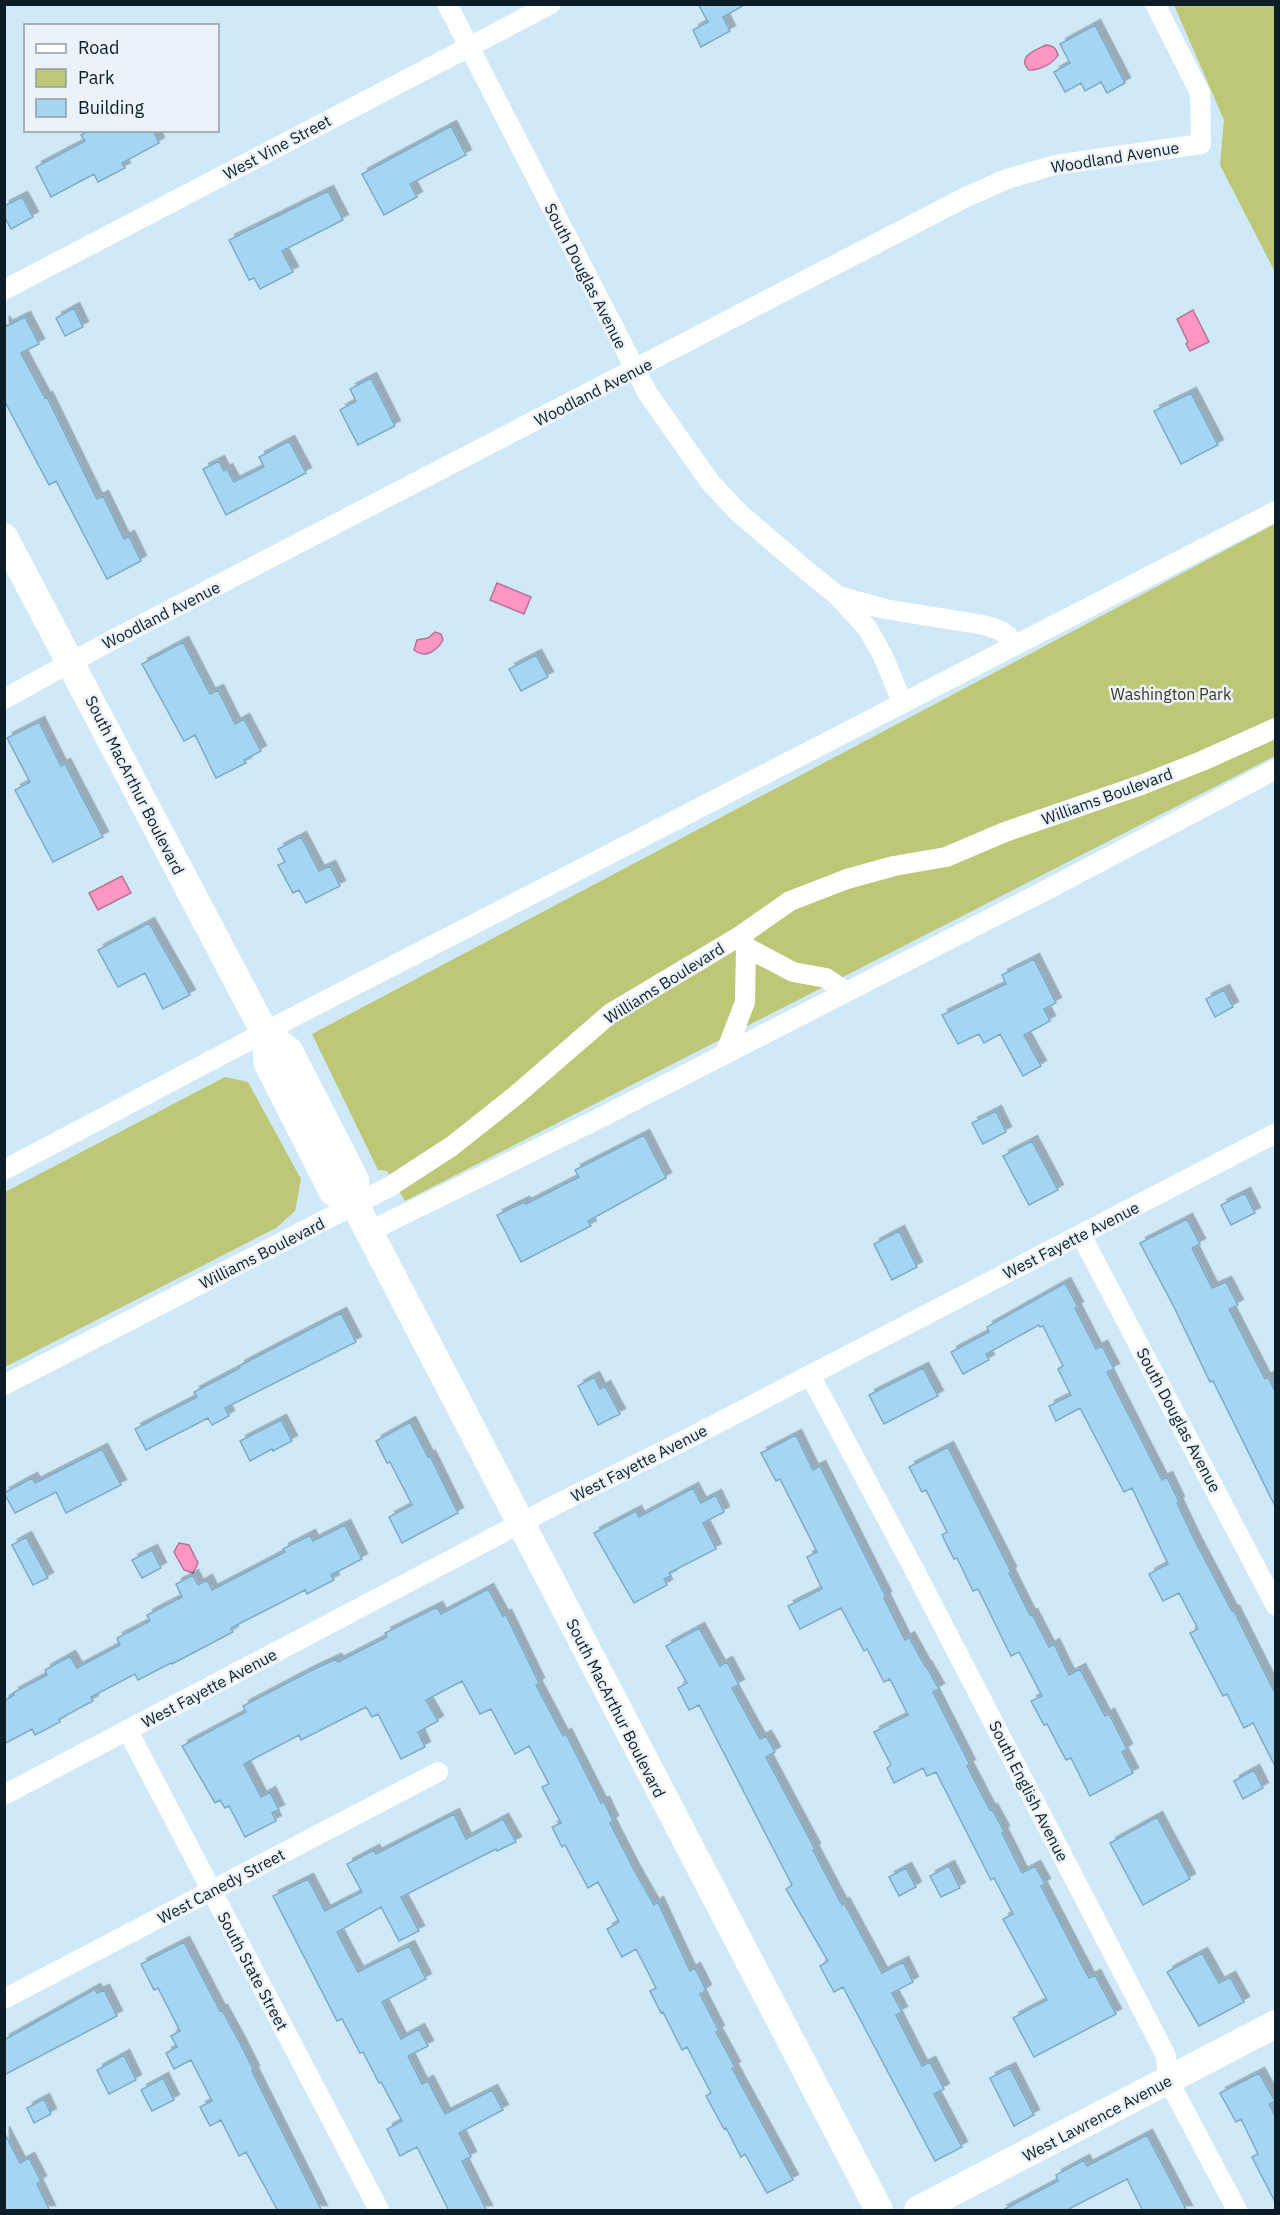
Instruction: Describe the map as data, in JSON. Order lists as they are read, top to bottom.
{
  "streets": {
    "main road": ["South MacArthur Boulevard", "West Lawrence Avenue"],
    "street": [
      "West Vine Street",
      "Woodland Avenue",
      "South Douglas Avenue",
      "Williams Boulevard",
      "West Fayette Avenue",
      "South English Avenue",
      "West Canedy Street",
      "South State Street"
    ]
  },
  "crossings": [
    ["West Vine Street", "South Douglas Avenue"],
    ["Woodland Avenue", "South Douglas Avenue"],
    ["Woodland Avenue", "South MacArthur Boulevard"],
    ["South Douglas Avenue", "West Fayette Avenue"],
    ["South MacArthur Boulevard", "Williams Boulevard"],
    ["South MacArthur Boulevard", "West Fayette Avenue"],
    ["West Fayette Avenue", "South English Avenue"],
    ["West Fayette Avenue", "South State Street"],
    ["South English Avenue", "West Lawrence Avenue"],
    ["West Canedy Street", "South State Street"]
  ],
  "parks": ["Washington Park"],
  "legend": ["Road", "Park", "Building"]
}
